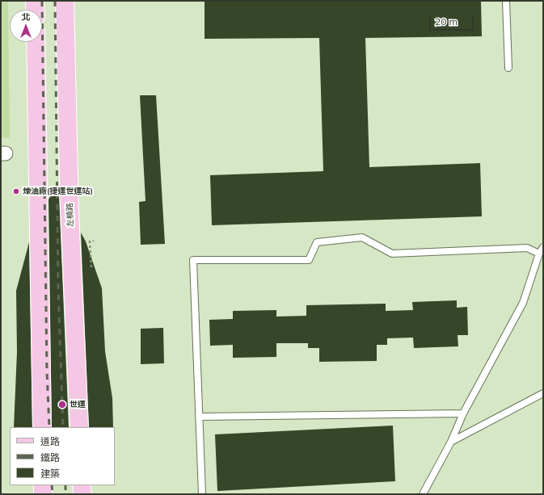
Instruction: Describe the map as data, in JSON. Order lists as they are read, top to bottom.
{
  "streets": {
    "main road": ["左楠路"]
  },
  "places": ["煉油廠(捷運世運站)", "世運"],
  "legend": ["道路", "鐵路", "建築"],
  "scale_bar": "20 m",
  "north": "top"
}
